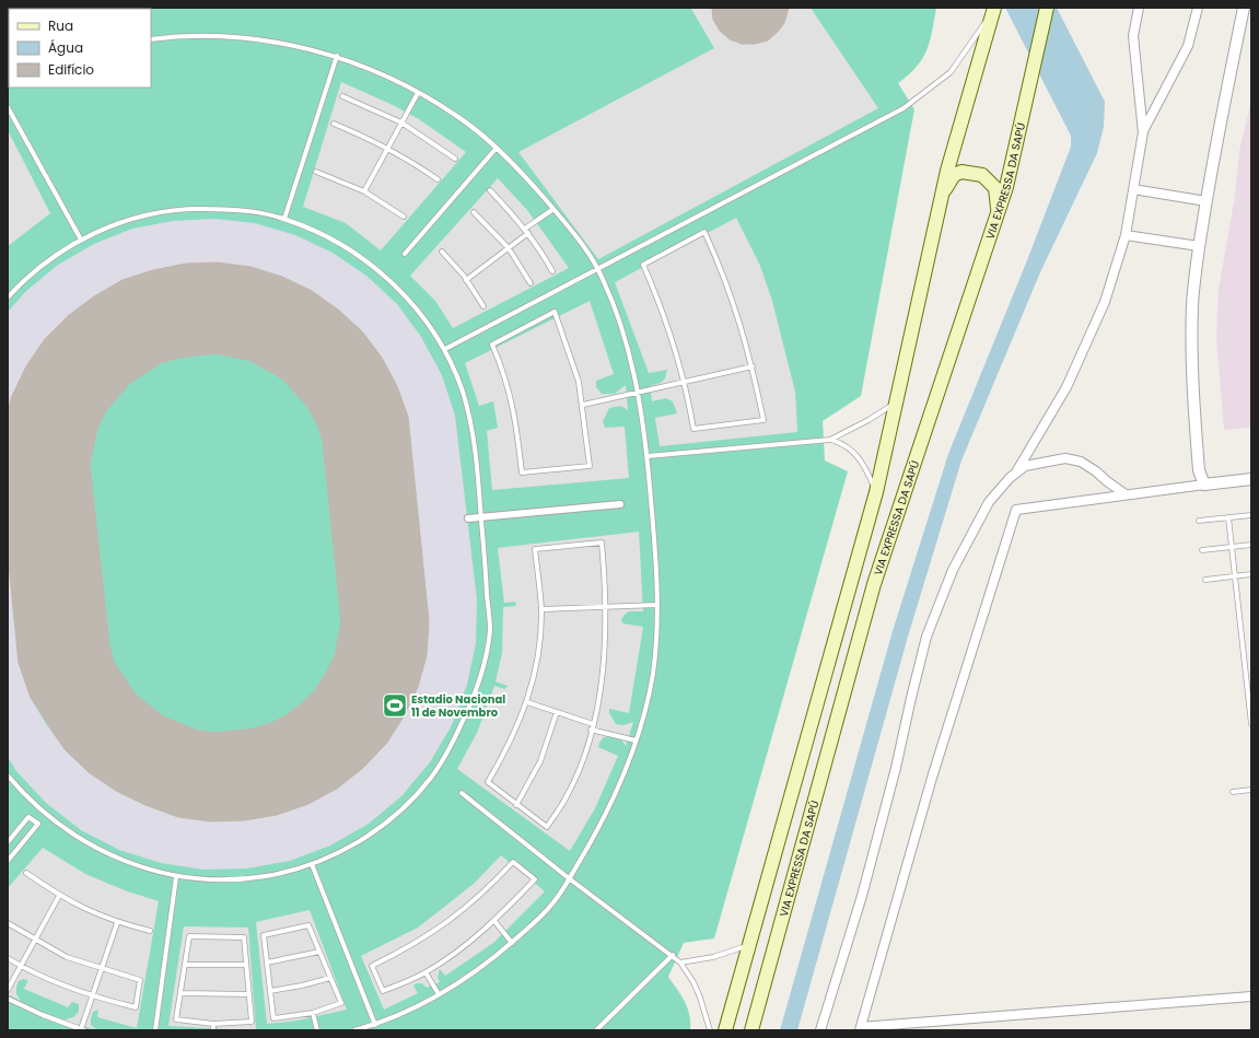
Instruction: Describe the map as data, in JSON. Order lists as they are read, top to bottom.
{
  "streets": {
    "main road": ["VIA EXPRESSA DA SAPÚ"]
  },
  "places": {
    "sports": ["Estadio Nacional 11 de Novembro"]
  },
  "legend": ["Rua", "Água", "Edifício"]
}
